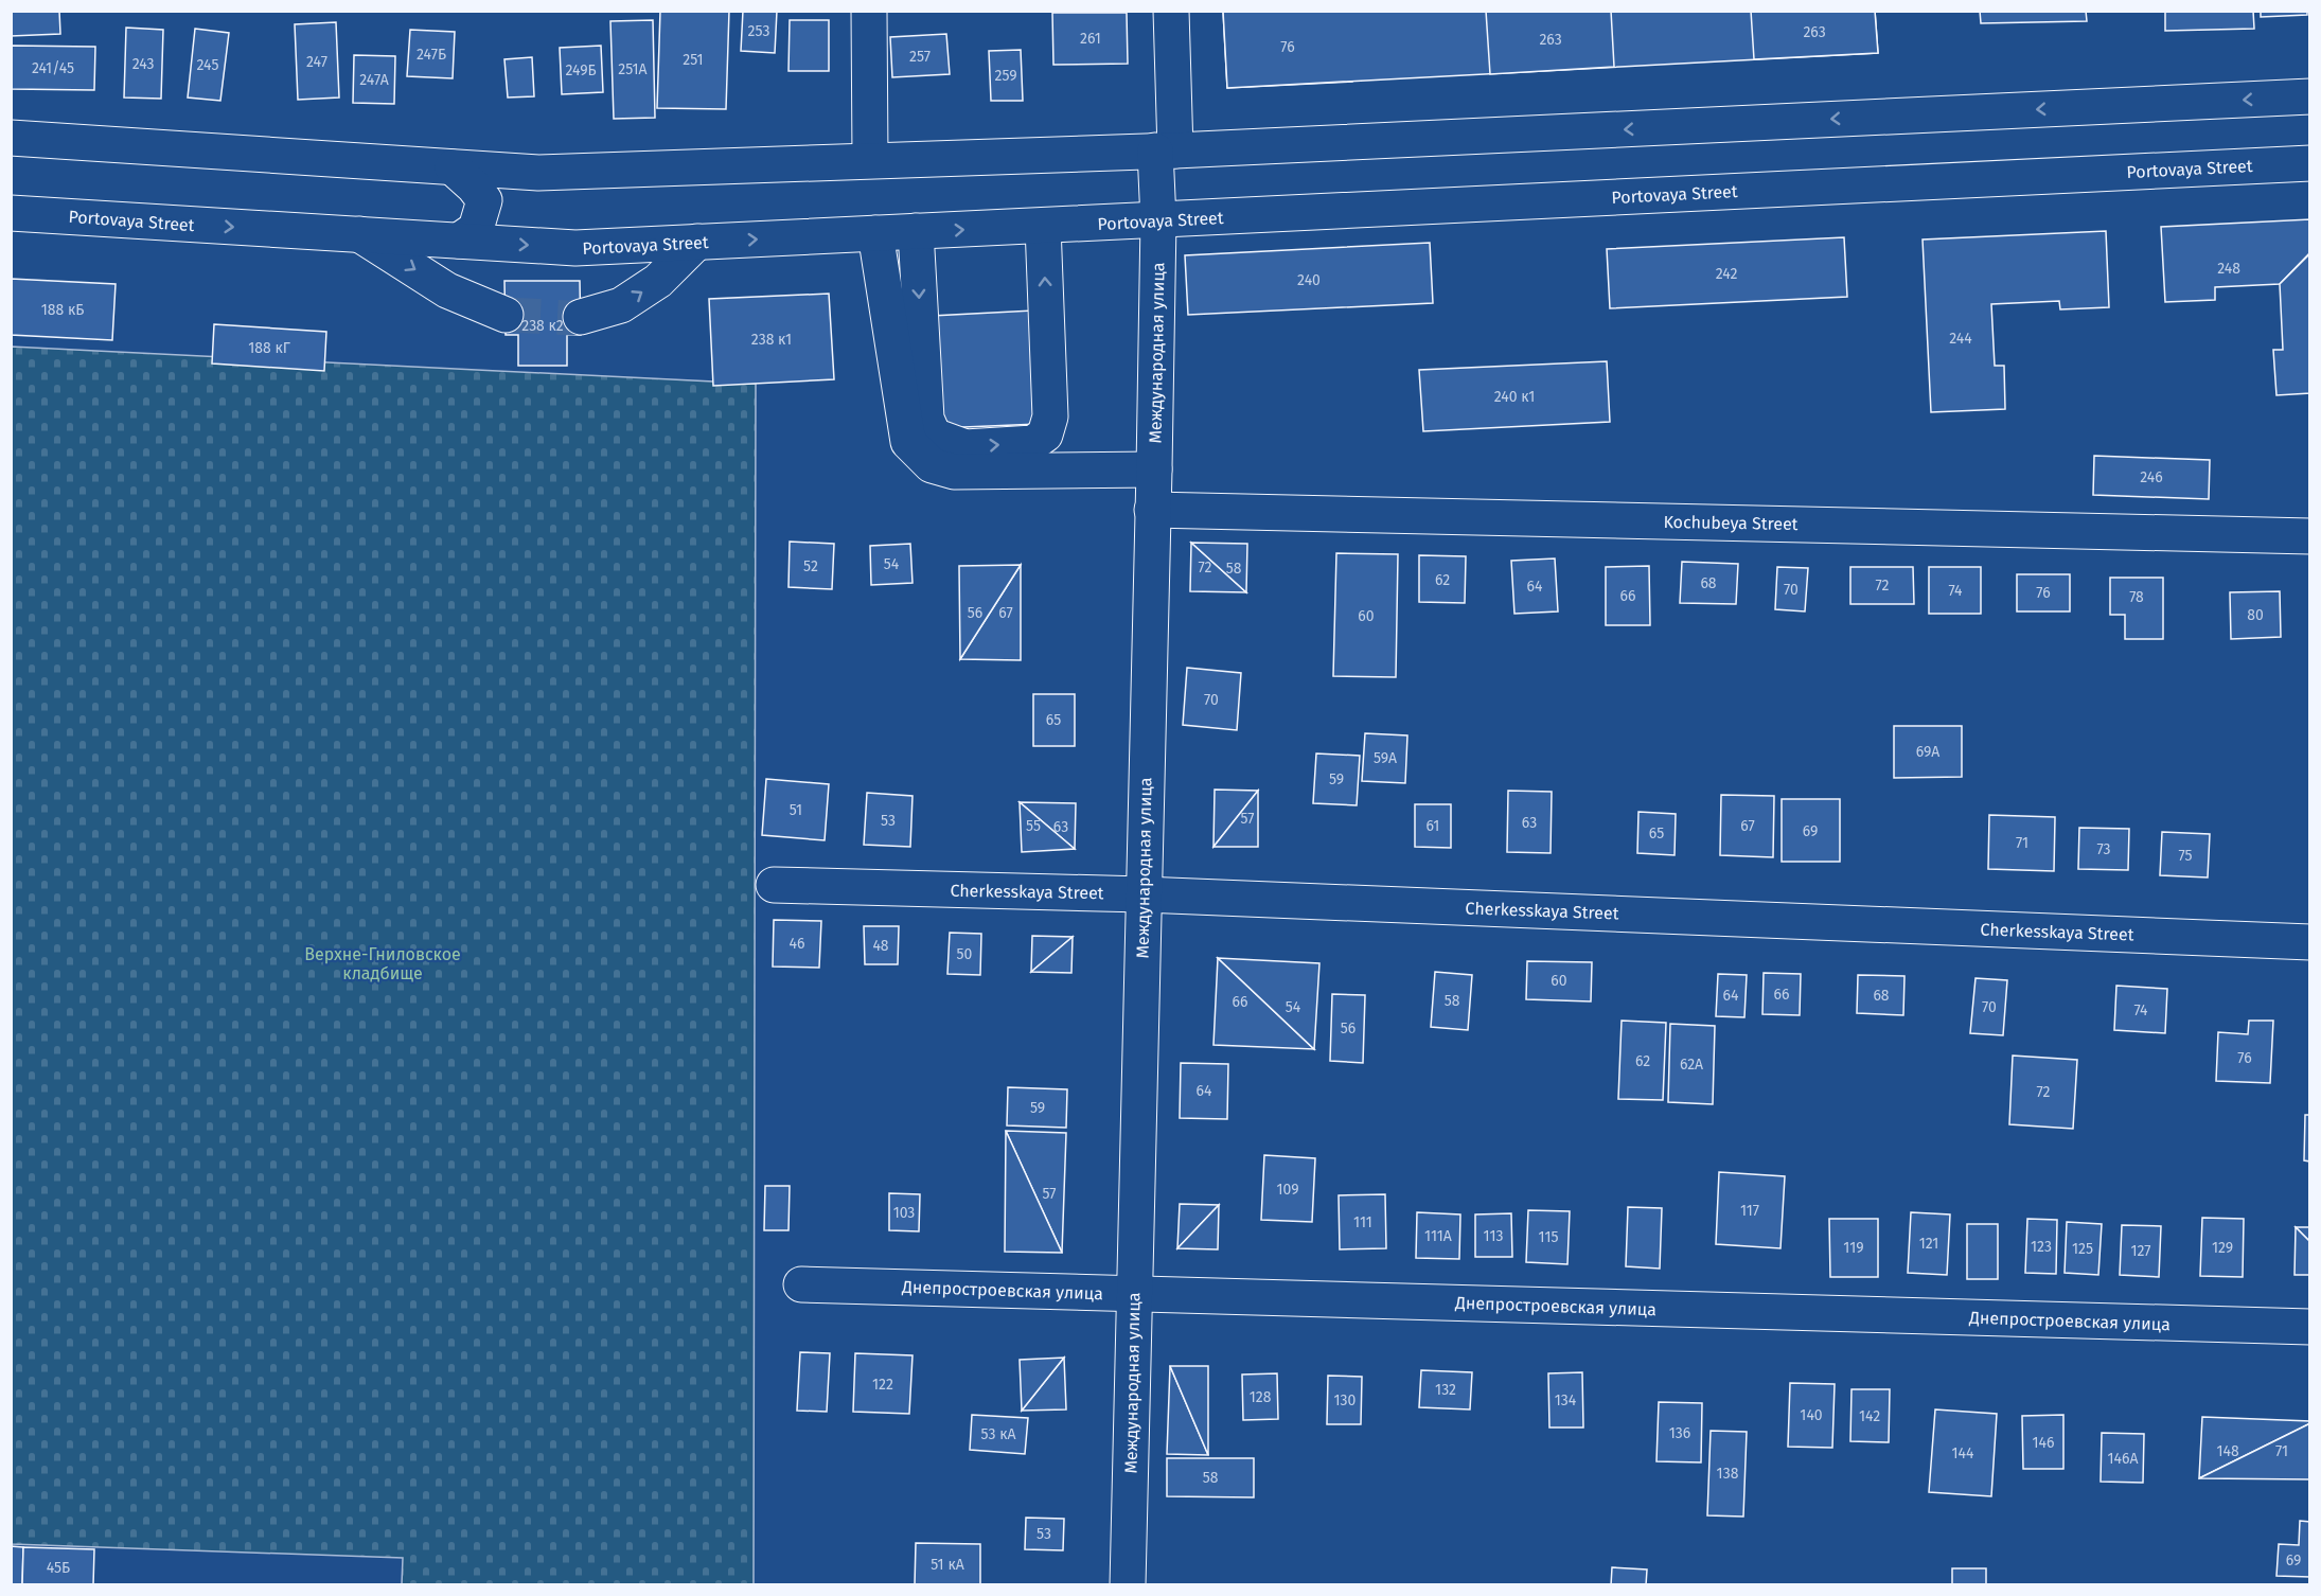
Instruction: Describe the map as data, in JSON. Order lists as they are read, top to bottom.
{
  "streets": {
    "main road": [
      "Portovaya Street",
      "Международная улица",
      "Kochubeya Street",
      "Cherkesskaya Street",
      "Днепростроевская улица"
    ]
  },
  "crossings": [
    ["Portovaya Street", "Международная улица"],
    ["Международная улица", "Kochubeya Street"],
    ["Международная улица", "Cherkesskaya Street"],
    ["Международная улица", "Днепростроевская улица"]
  ],
  "parks": ["Верхне-Гниловское кладбище"],
  "house_numbers": [
    "253",
    "263",
    "261",
    "263",
    "76",
    "247Б",
    "257",
    "251",
    "247",
    "243",
    "245",
    "241/45",
    "251А",
    "249Б",
    "259",
    "247А",
    "248",
    "242",
    "240",
    "188 кБ",
    "238 к2",
    "244",
    "238 к1",
    "188 кГ",
    "240 к1",
    "246",
    "54",
    "52",
    "72",
    "58",
    "62",
    "68",
    "72",
    "64",
    "70",
    "74",
    "76",
    "66",
    "78",
    "56",
    "67",
    "80",
    "60",
    "70",
    "65",
    "69А",
    "59А",
    "59",
    "51",
    "57",
    "53",
    "63",
    "55",
    "61",
    "67",
    "63",
    "69",
    "65",
    "71",
    "73",
    "75",
    "46",
    "48",
    "50",
    "60",
    "66",
    "64",
    "68",
    "58",
    "66",
    "54",
    "70",
    "74",
    "56",
    "76",
    "62",
    "62А",
    "64",
    "72",
    "59",
    "109",
    "57",
    "117",
    "103",
    "111",
    "111А",
    "113",
    "115",
    "121",
    "123",
    "119",
    "129",
    "125",
    "127",
    "122",
    "132",
    "128",
    "130",
    "134",
    "140",
    "142",
    "136",
    "53 кА",
    "146",
    "148",
    "71",
    "144",
    "146А",
    "138",
    "58",
    "53",
    "69",
    "51 кА",
    "45Б"
  ]
}
